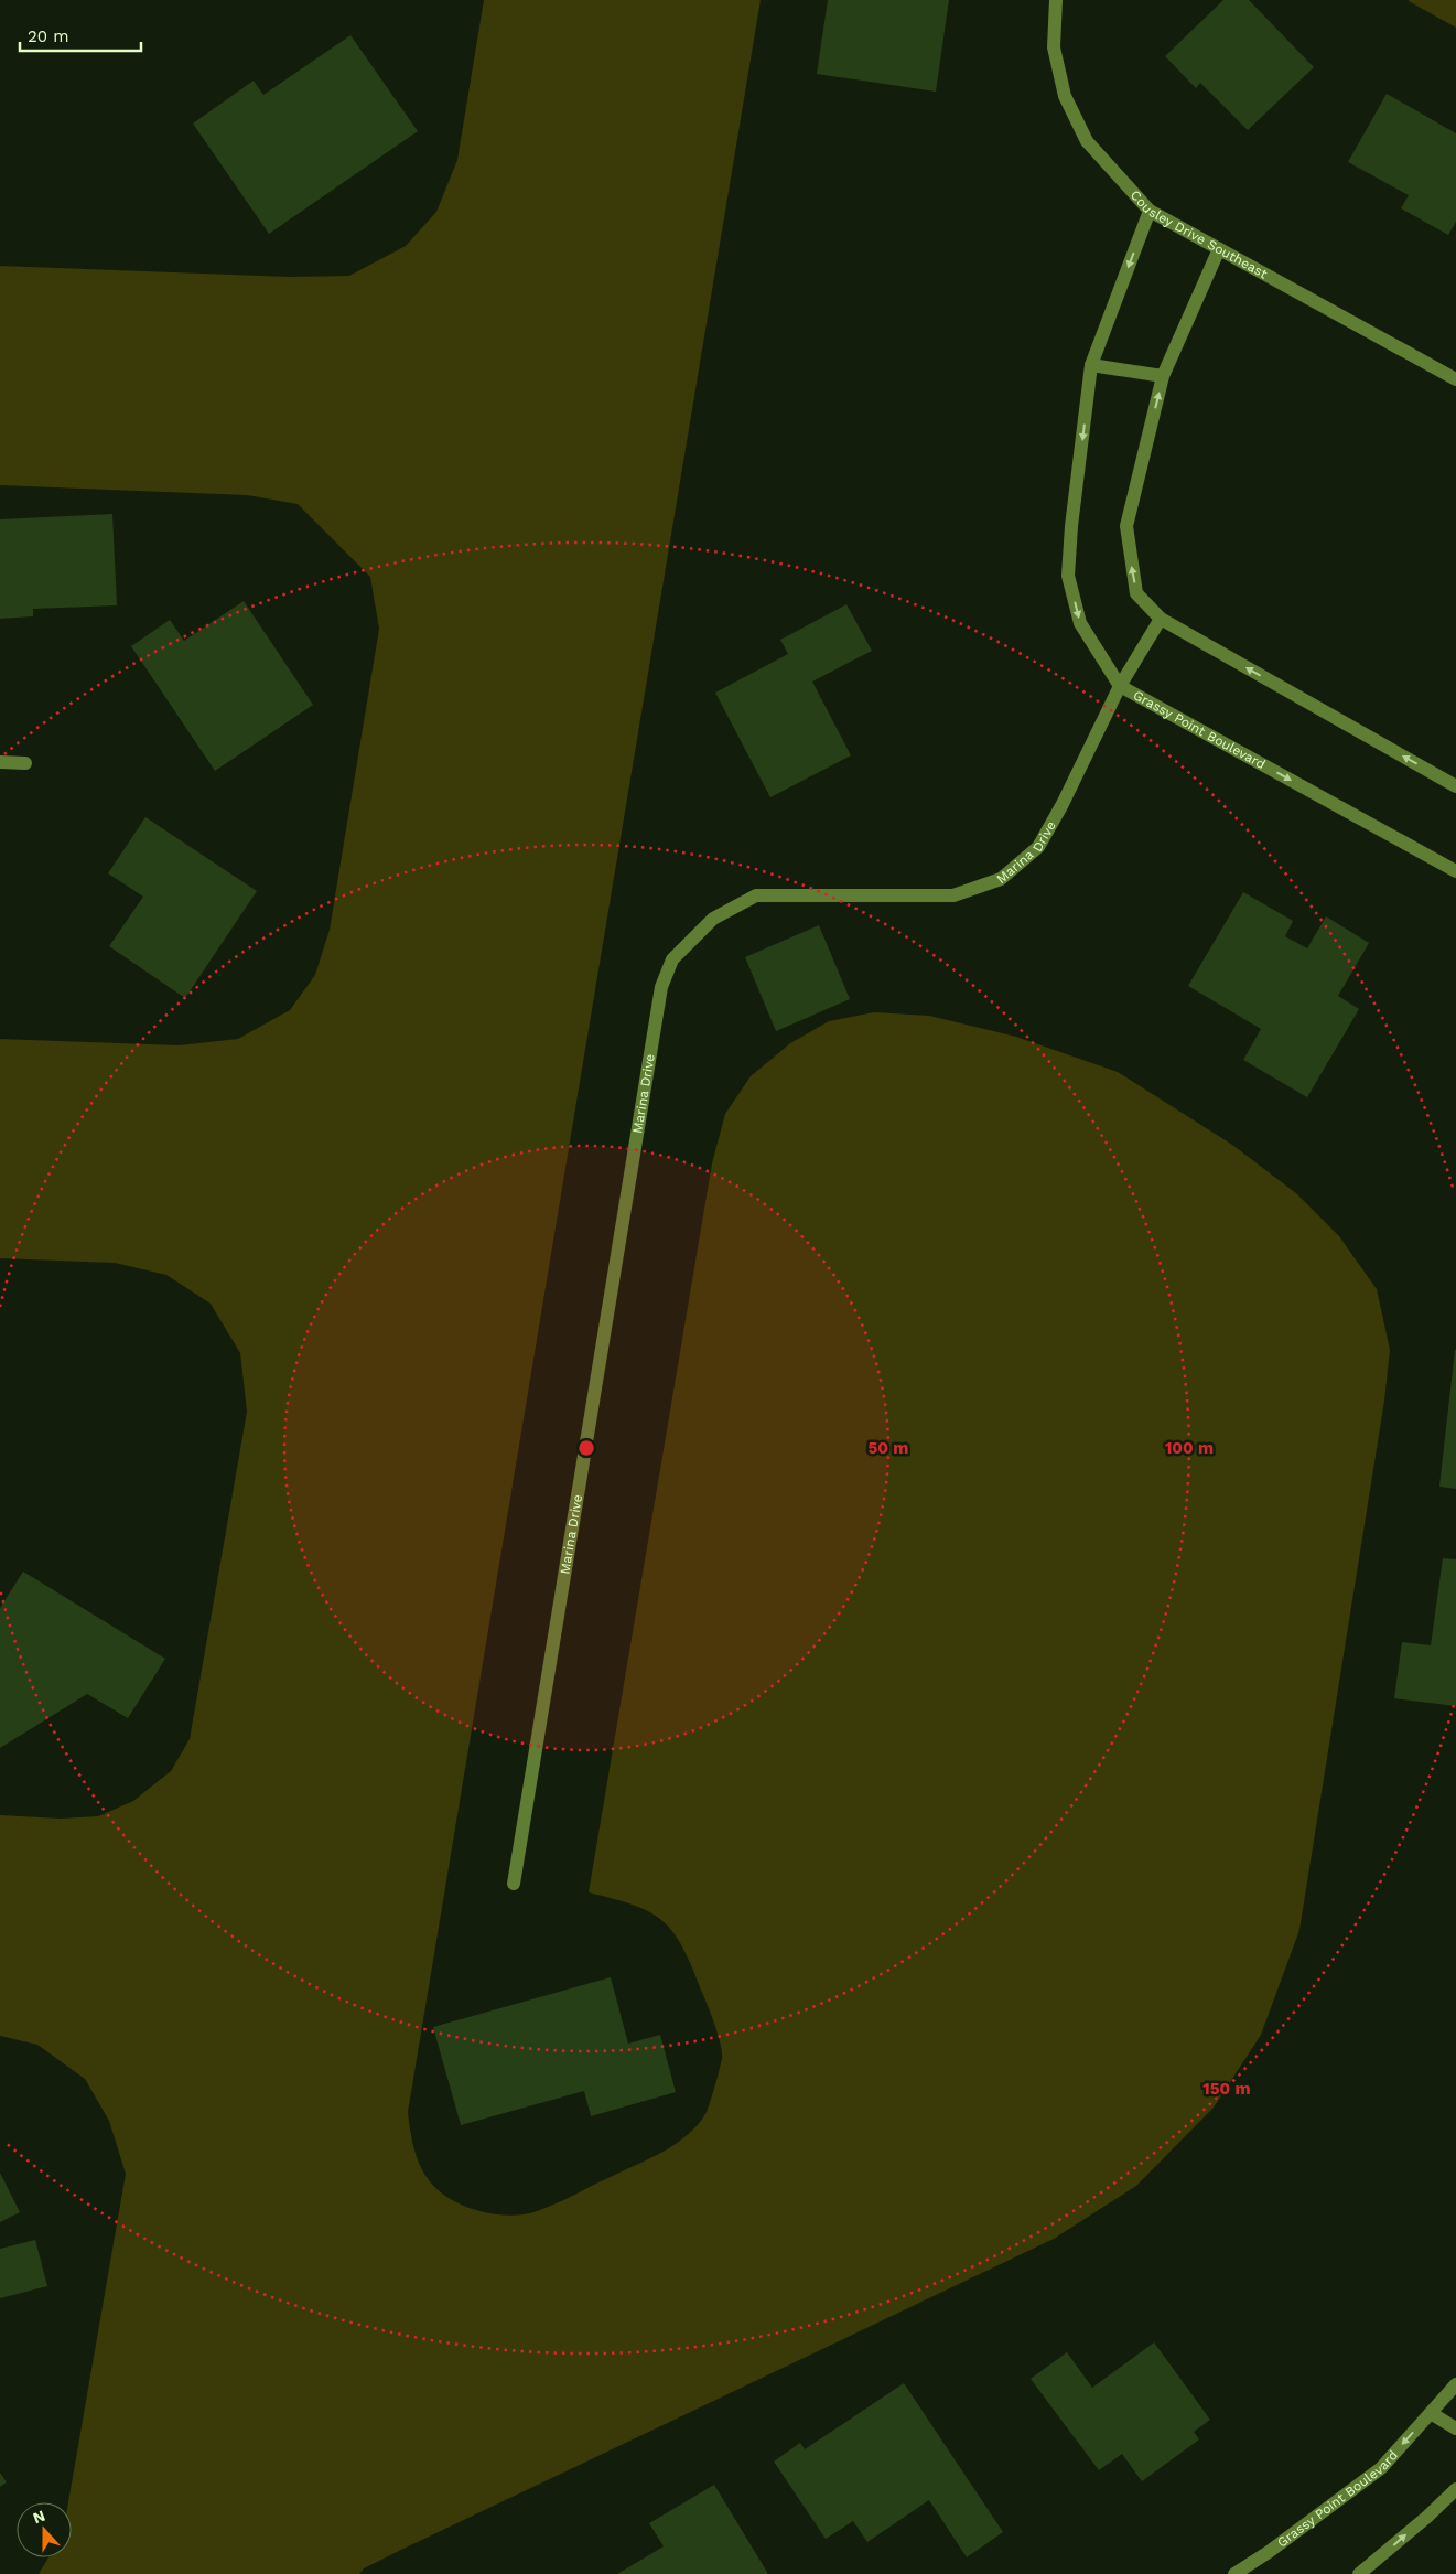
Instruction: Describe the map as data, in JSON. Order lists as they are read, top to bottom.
{
  "streets": {
    "street": ["Cousley Drive Southeast", "Grassy Point Boulevard", "Marina Drive"]
  },
  "crossings": [
    ["Cousley Drive Southeast", "Grassy Point Boulevard"],
    ["Grassy Point Boulevard", "Marina Drive"]
  ],
  "scale_bar": "20 m",
  "north": "top",
  "rings": ["50 m", "100 m", "150 m"]
}
